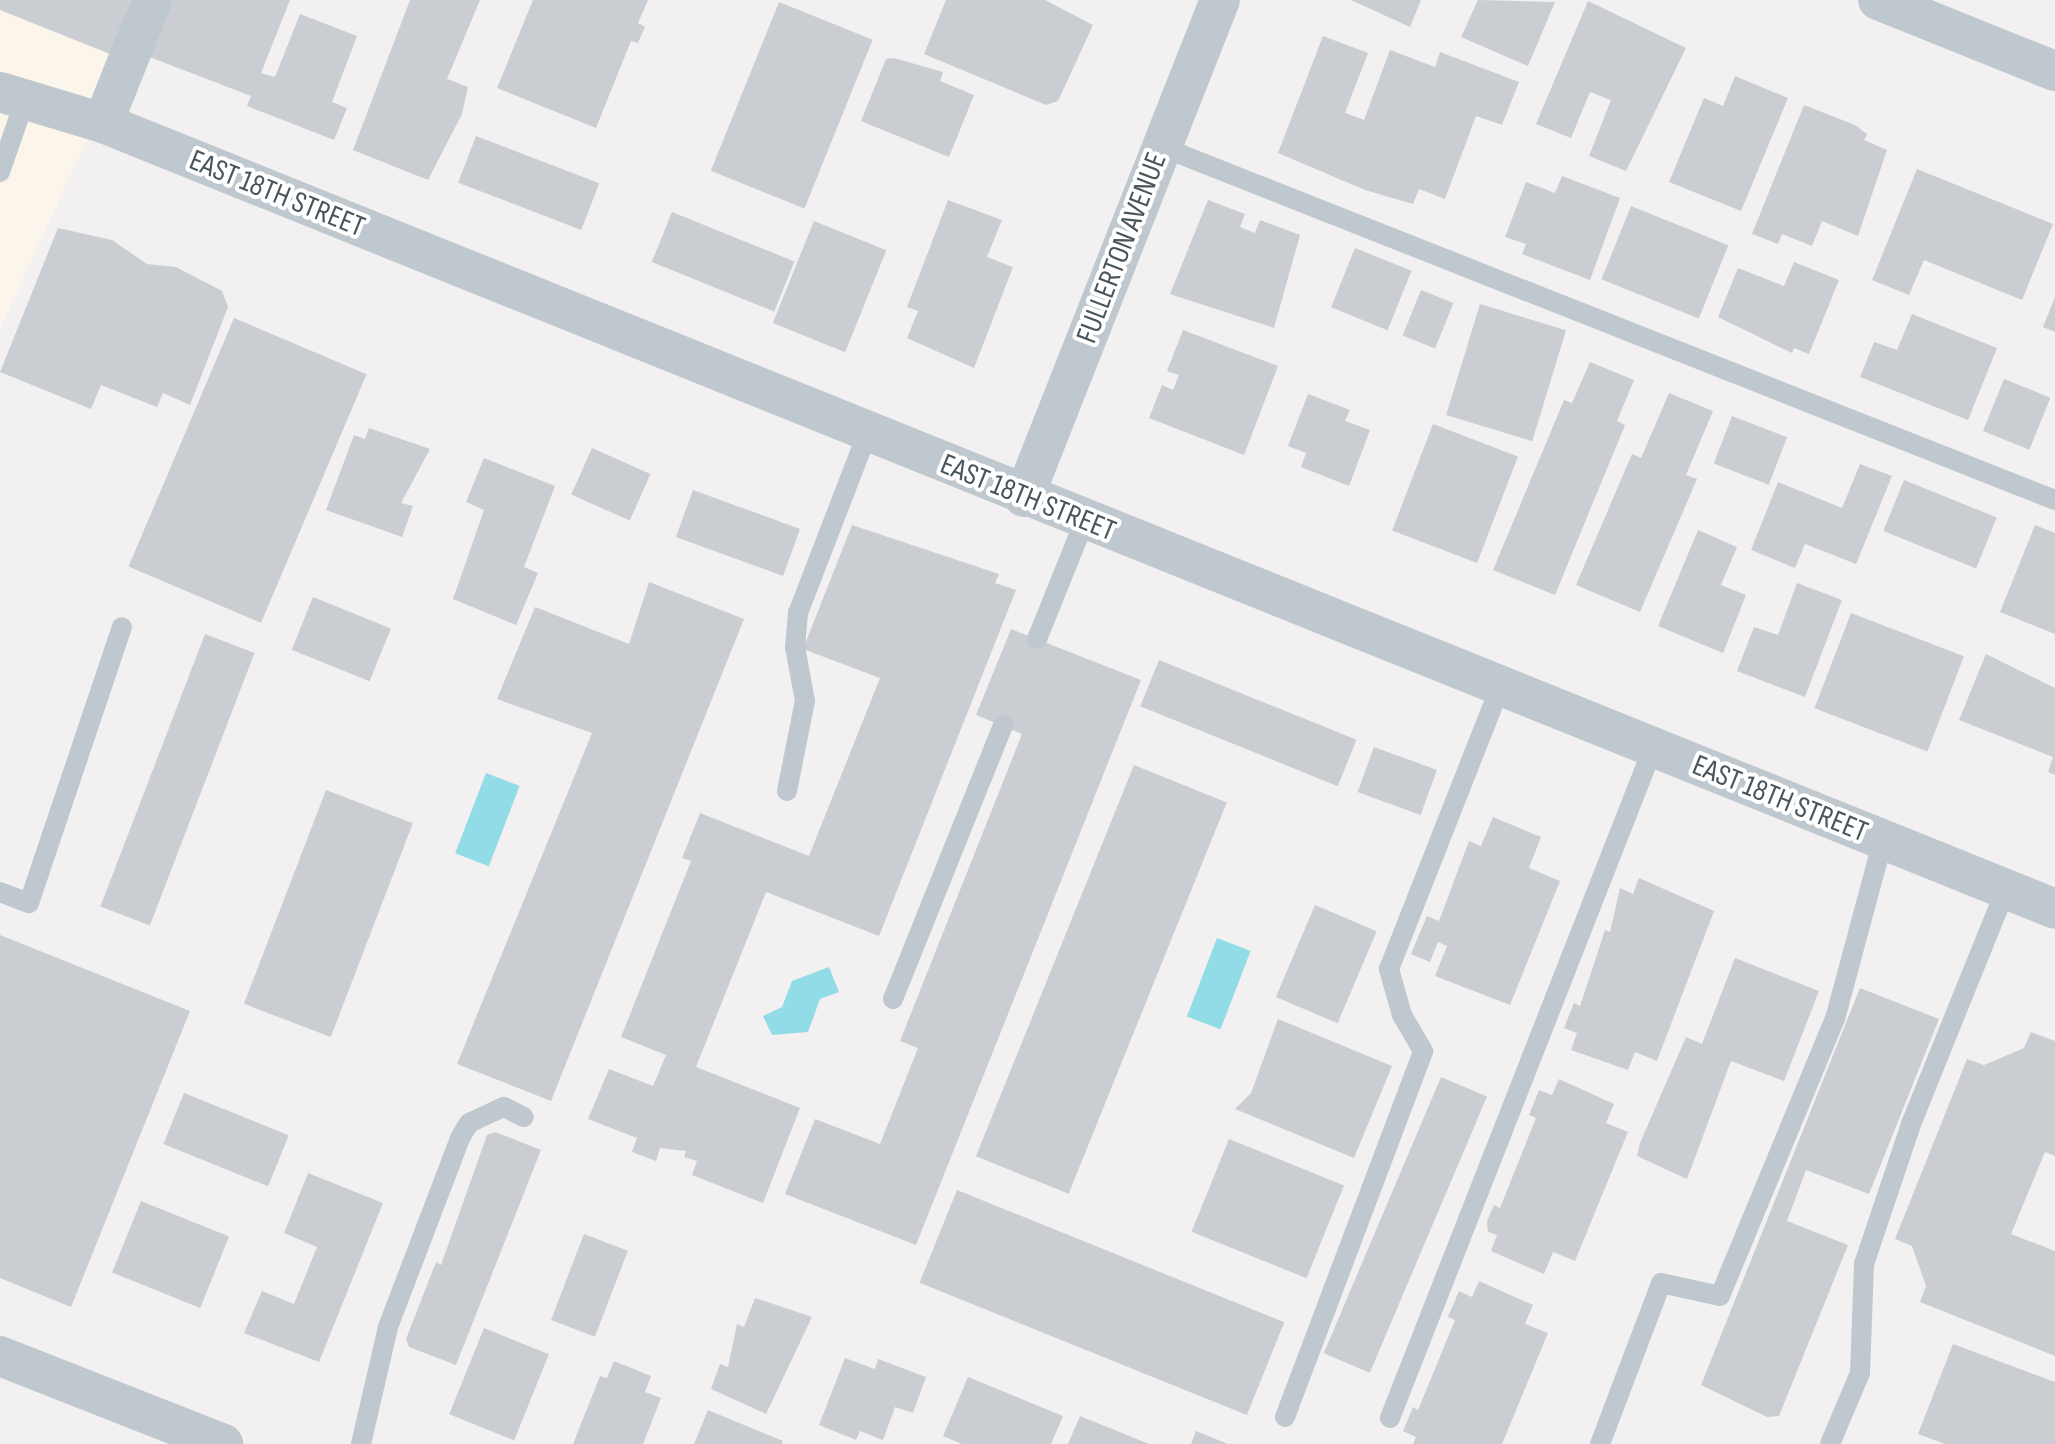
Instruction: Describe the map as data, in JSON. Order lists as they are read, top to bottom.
{
  "streets": {
    "street": ["EAST 18TH STREET", "FULLERTON AVENUE"]
  },
  "crossings": [
    ["EAST 18TH STREET", "FULLERTON AVENUE"]
  ]
}
